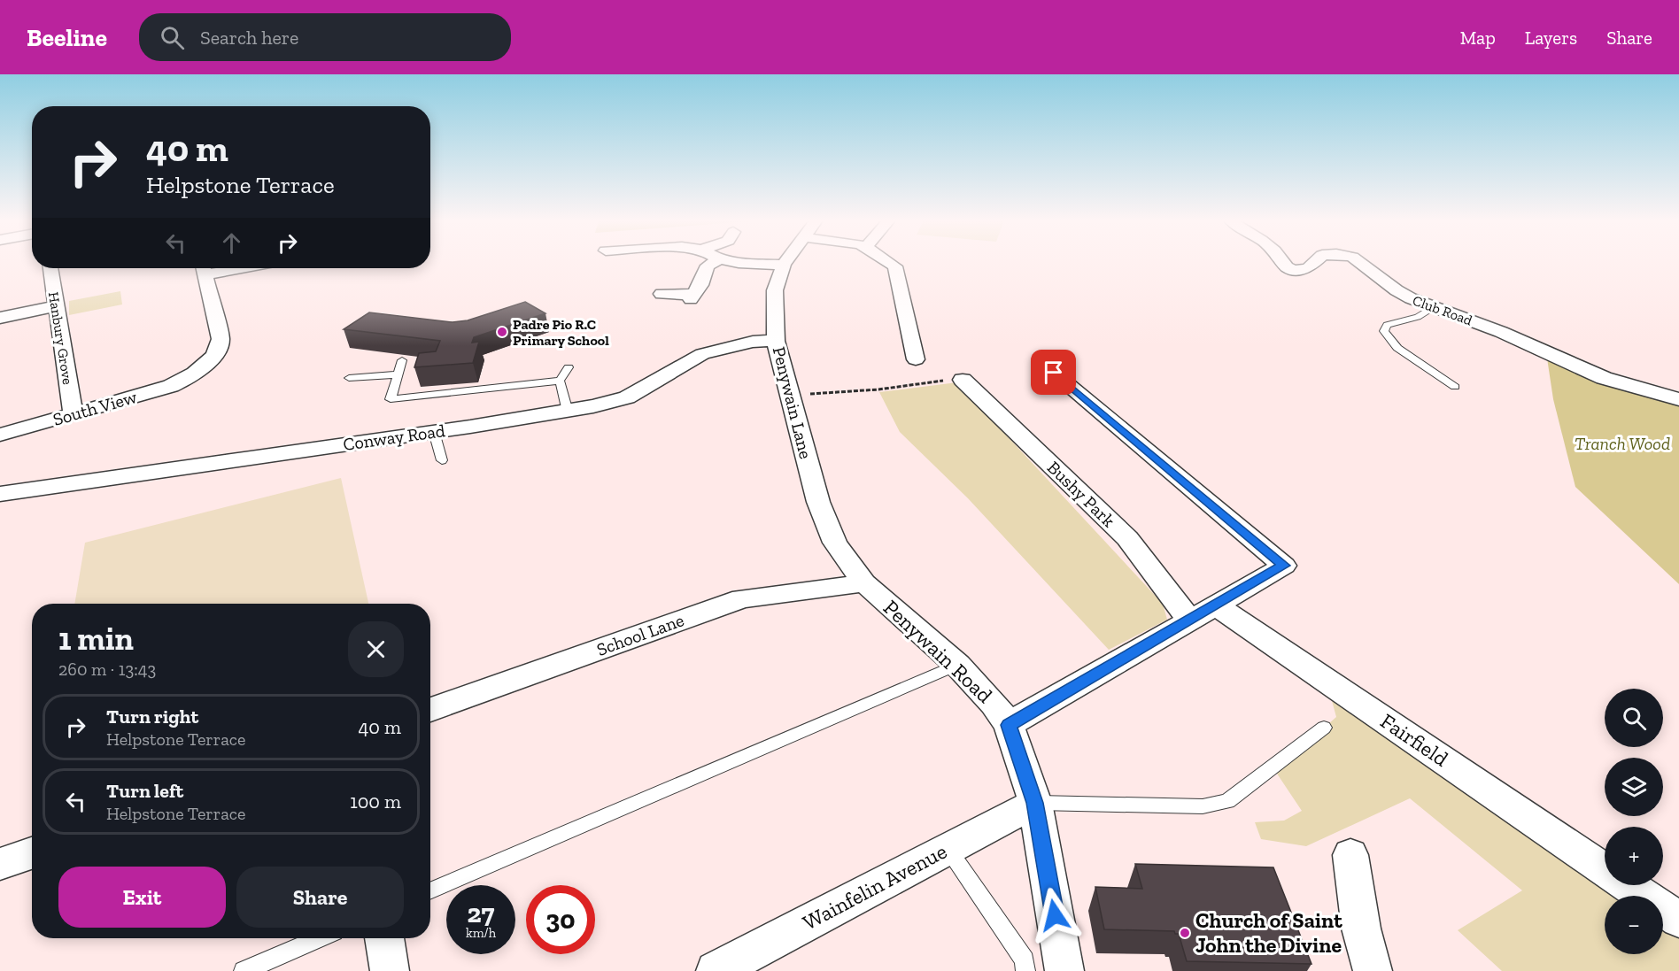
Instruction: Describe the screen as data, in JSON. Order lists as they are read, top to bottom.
{
  "streets": {
    "street": [
      "Club Road",
      "Hanbury Grove",
      "Penywain Lane",
      "South View",
      "Conway Road",
      "Bushy Park",
      "School Lane",
      "Penywain Road",
      "Fairfield",
      "Wainfelin Avenue"
    ]
  },
  "crossings": [
    ["Hanbury Grove", "South View"],
    ["Penywain Lane", "Conway Road"],
    ["Penywain Lane", "School Lane"],
    ["Penywain Lane", "Penywain Road"],
    ["Bushy Park", "Fairfield"],
    ["School Lane", "Penywain Road"],
    ["Penywain Road", "Wainfelin Avenue"]
  ],
  "parks": ["Tranch Wood"],
  "places": ["Padre Pio R.C Primary School", "Church of Saint John the Divine"],
  "page": {
    "header": "Beeline",
    "search": "Search here",
    "nav": ["Map", "Layers", "Share"],
    "turn": ["40 m", "Helpstone Terrace"],
    "heading": ["1 min", "260 m · 13:43"],
    "map_buttons": ["+", "−"],
    "list": [
      {
        "name": "Turn right",
        "note": "Helpstone Terrace",
        "value": "40 m"
      },
      {
        "name": "Turn left",
        "note": "Helpstone Terrace",
        "value": "100 m"
      }
    ],
    "buttons": ["Exit", "Share"],
    "speed": "27 km/h",
    "limit": "30"
  }
}
